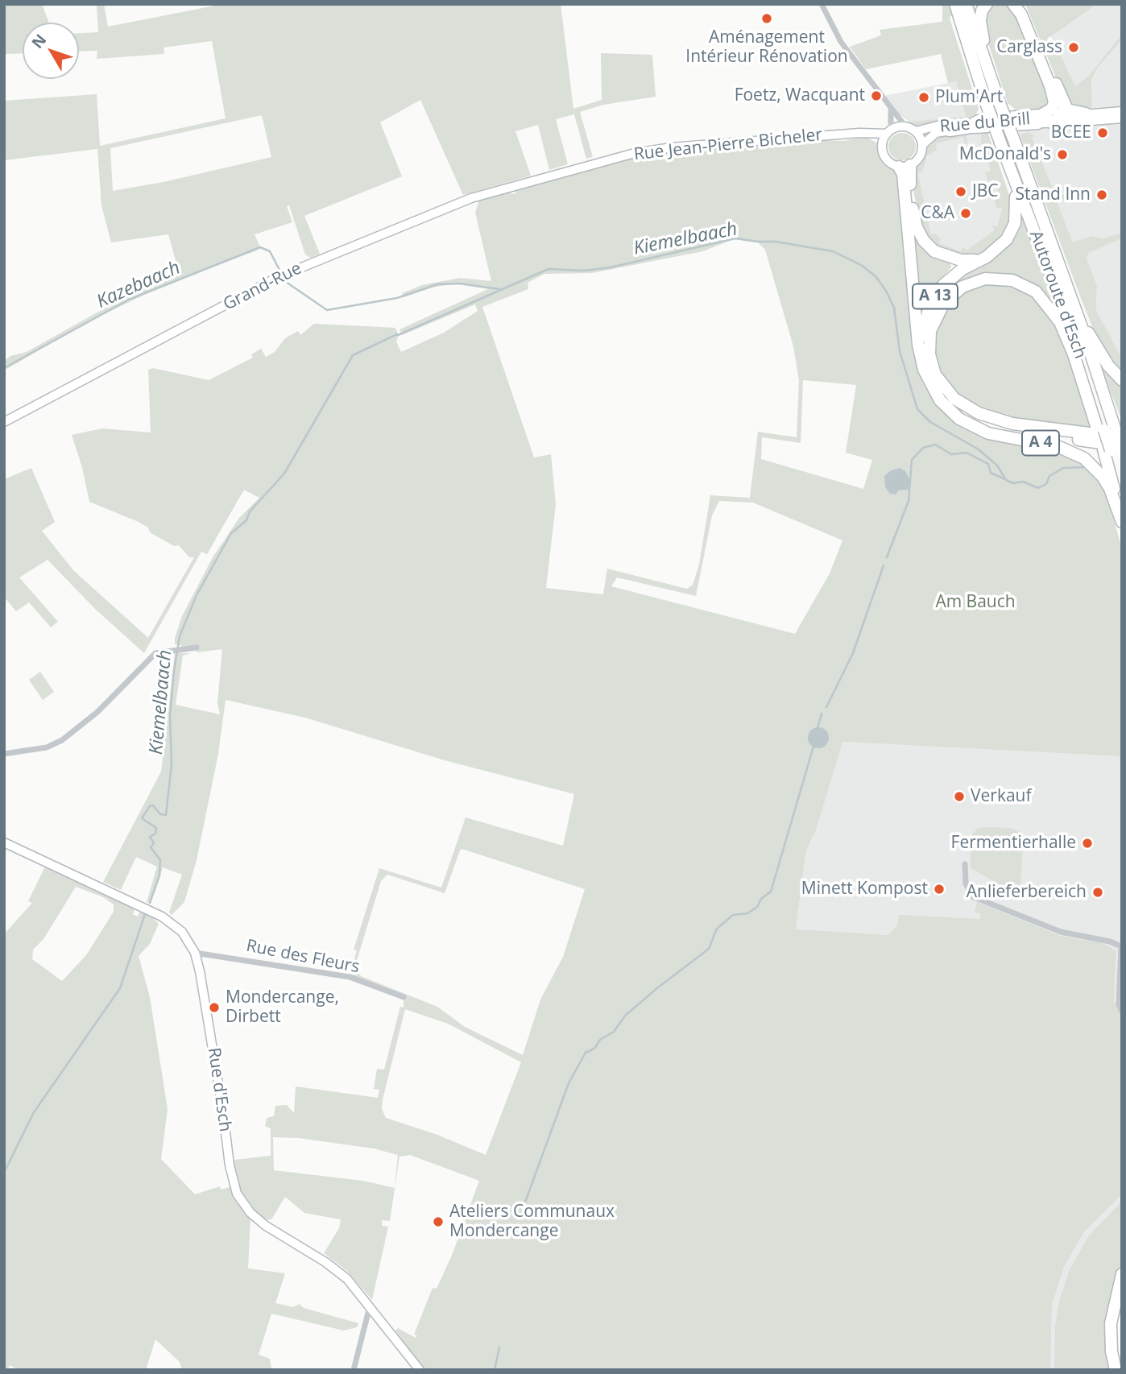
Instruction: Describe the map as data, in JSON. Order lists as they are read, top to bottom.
{
  "streets": {
    "highway": ["Autoroute d'Esch", "A 13", "A 4"],
    "main road": [
      "Rue du Brill",
      "Rue Jean-Pierre Bicheler",
      "Grand-Rue",
      "Rue d'Esch"
    ],
    "street": ["Rue des Fleurs"]
  },
  "crossings": [
    ["Rue du Brill", "Rue Jean-Pierre Bicheler"],
    ["Rue du Brill", "A 4"],
    ["Rue Jean-Pierre Bicheler", "Grand-Rue"],
    ["Rue Jean-Pierre Bicheler", "A 4"],
    ["Autoroute d'Esch", "A 4"],
    ["A 13", "A 4"],
    ["Rue des Fleurs", "Rue d'Esch"]
  ],
  "water": ["Kiemelbaach", "Kazebaach"],
  "parks": ["Am Bauch"],
  "places": [
    "Aménagement Intérieur Rénovation",
    "Carglass",
    "Foetz, Wacquant",
    "Plum'Art",
    "BCEE",
    "McDonald's",
    "JBC",
    "Stand Inn",
    "C&A",
    "Verkauf",
    "Fermentierhalle",
    "Minett Kompost",
    "Anlieferbereich",
    "Mondercange, Dirbett",
    "Ateliers Communaux Mondercange"
  ],
  "north": "top left"
}
